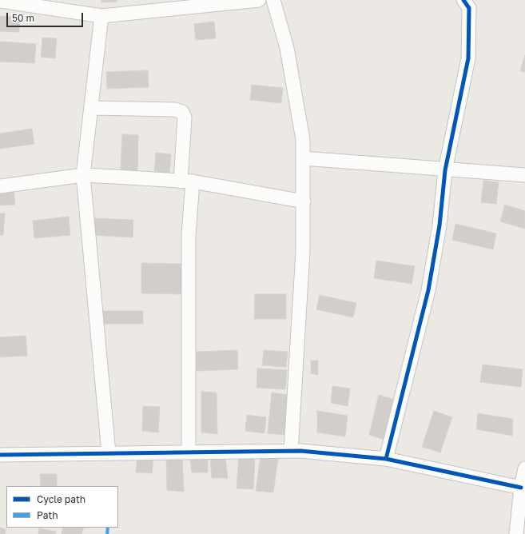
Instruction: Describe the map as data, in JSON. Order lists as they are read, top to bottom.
{
  "legend": ["Cycle path", "Path"],
  "scale_bar": "50 m"
}
